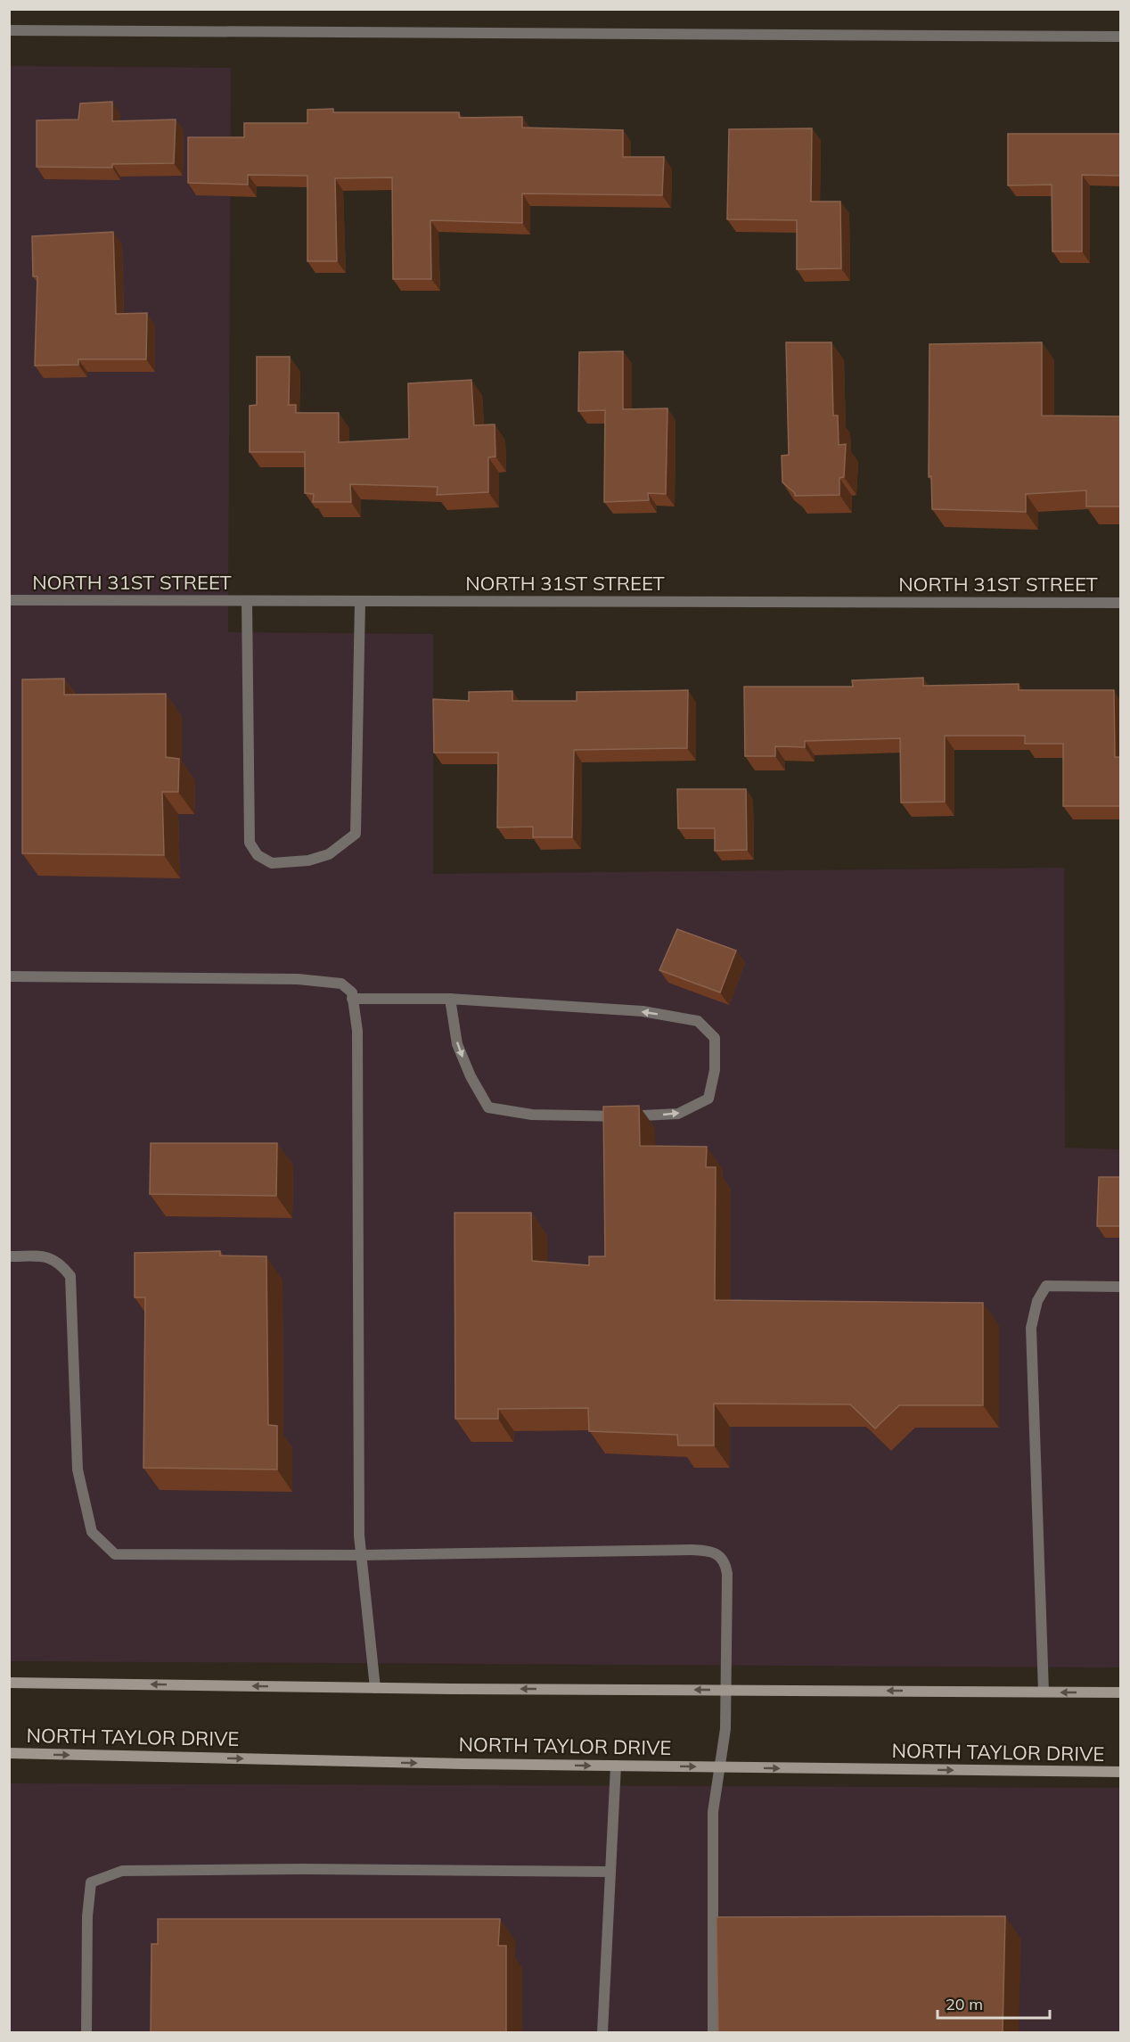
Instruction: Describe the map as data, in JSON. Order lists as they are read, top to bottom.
{
  "streets": {
    "main road": ["NORTH TAYLOR DRIVE"],
    "street": ["NORTH 31ST STREET"]
  },
  "scale_bar": "20 m"
}
